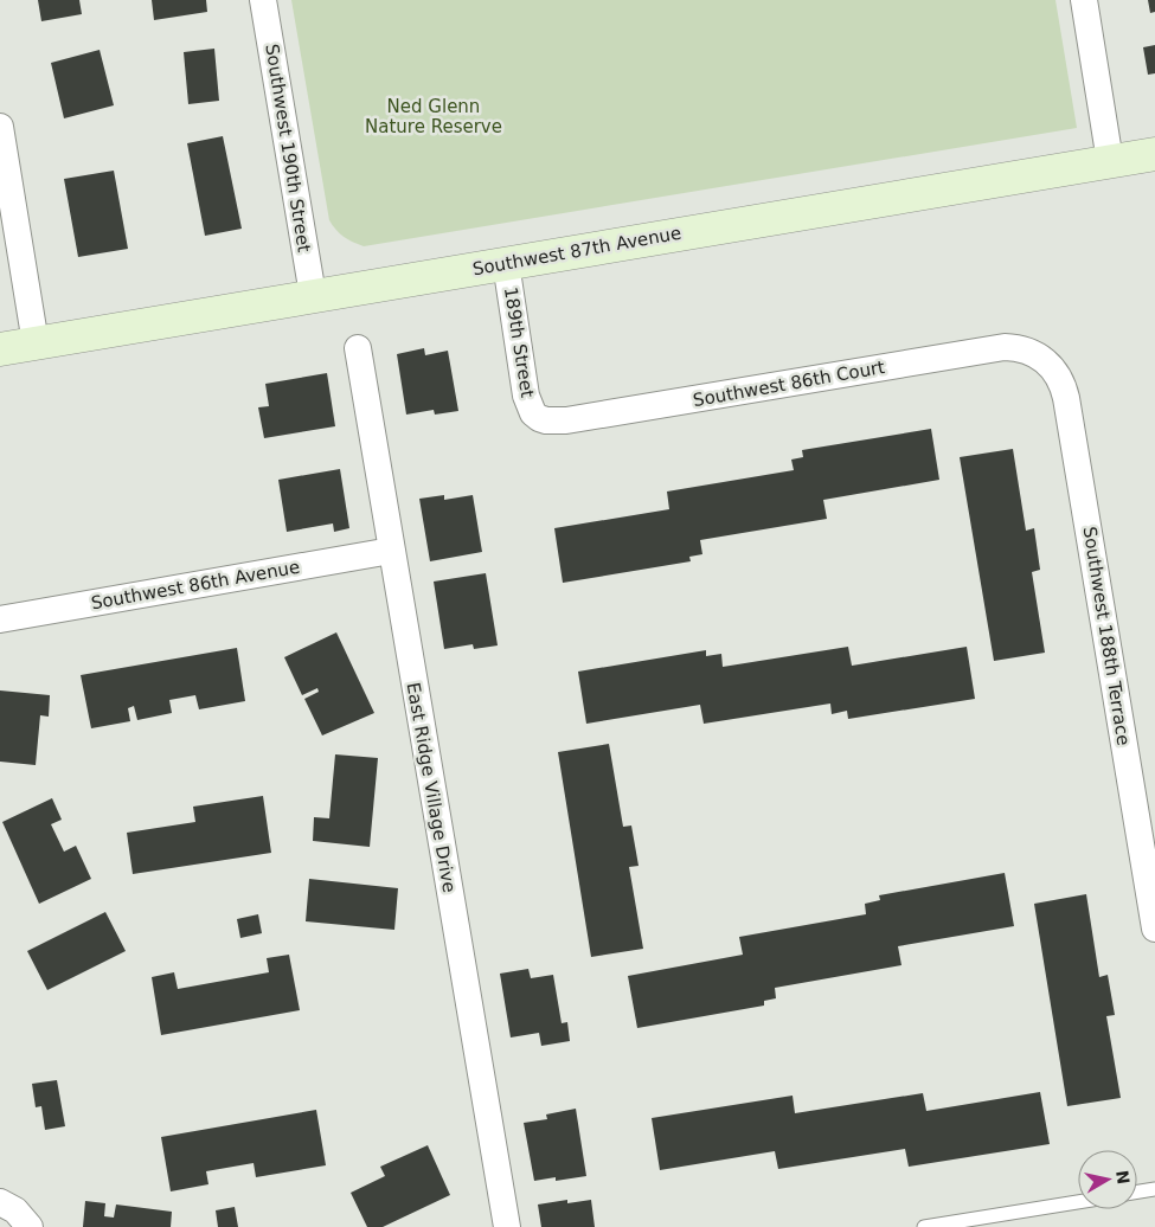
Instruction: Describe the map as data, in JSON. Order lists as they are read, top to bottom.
{
  "streets": {
    "street": [
      "Southwest 190th Street",
      "Southwest 87th Avenue",
      "189th Street",
      "Southwest 86th Court",
      "Southwest 86th Avenue",
      "Southwest 188th Terrace",
      "East Ridge Village Drive"
    ]
  },
  "crossings": [
    ["Southwest 190th Street", "Southwest 87th Avenue"],
    ["Southwest 87th Avenue", "189th Street"],
    ["189th Street", "Southwest 86th Court"],
    ["Southwest 86th Court", "Southwest 188th Terrace"],
    ["Southwest 86th Avenue", "East Ridge Village Drive"]
  ],
  "parks": ["Ned Glenn Nature Reserve"],
  "north": "right"
}
